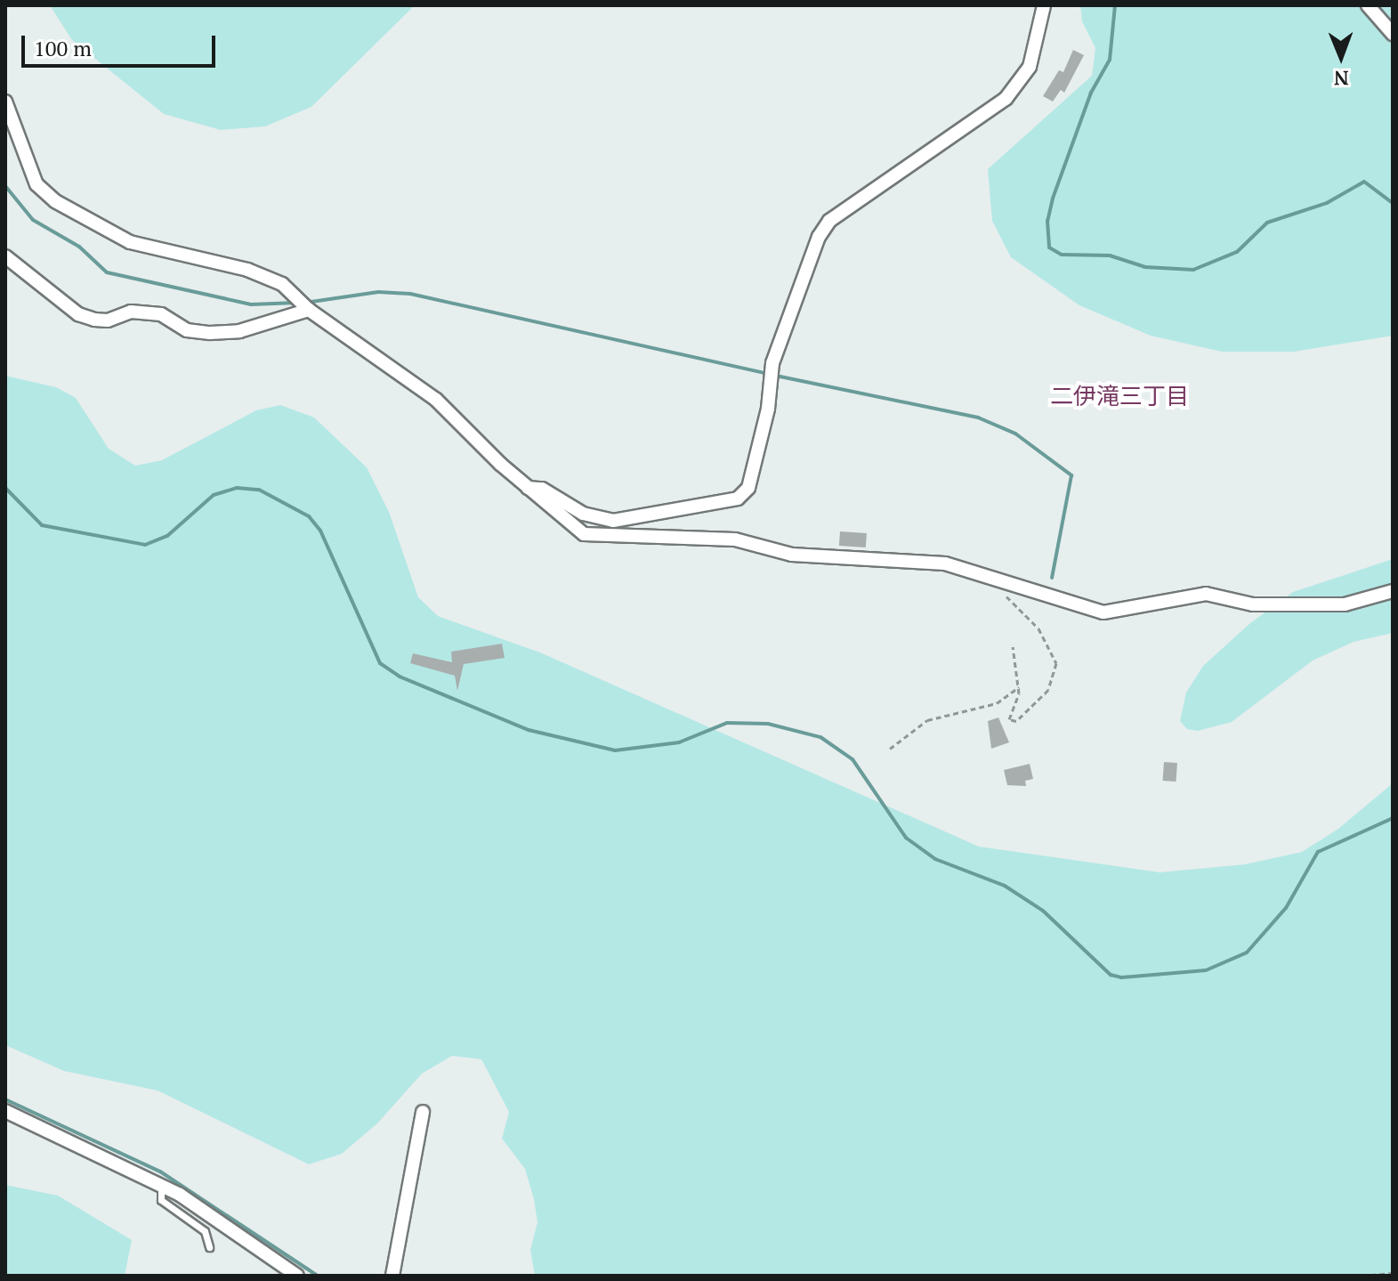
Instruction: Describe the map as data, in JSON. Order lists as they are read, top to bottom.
{
  "districts": ["二伊滝三丁目"],
  "scale_bar": "100 m",
  "north": "bottom"
}
